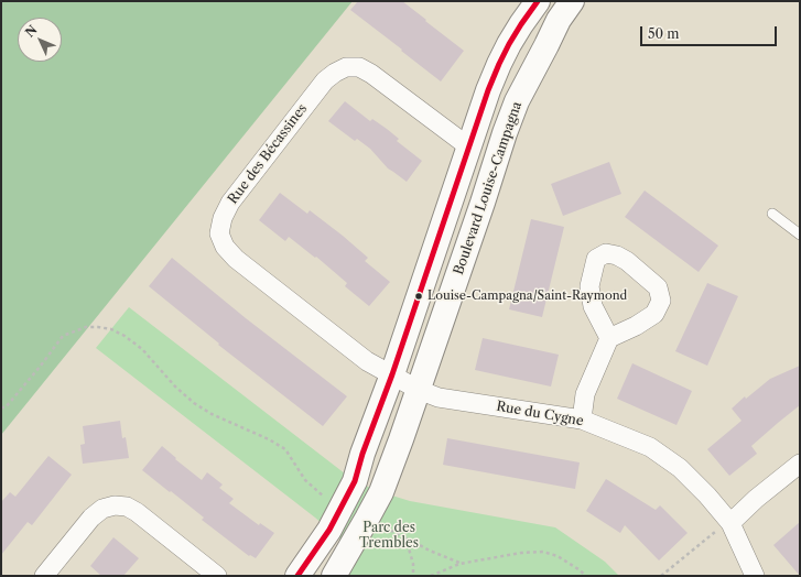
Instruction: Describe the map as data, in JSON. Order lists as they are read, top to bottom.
{
  "streets": {
    "street": ["Rue des Bécassines", "Boulevard Louise-Campagna", "Rue du Cygne"]
  },
  "crossings": [
    ["Rue des Bécassines", "Rue du Cygne"],
    ["Boulevard Louise-Campagna", "Rue du Cygne"]
  ],
  "parks": ["Parc des Trembles"],
  "places": ["Louise-Campagna/Saint-Raymond"],
  "scale_bar": "50 m",
  "north": "top left"
}
